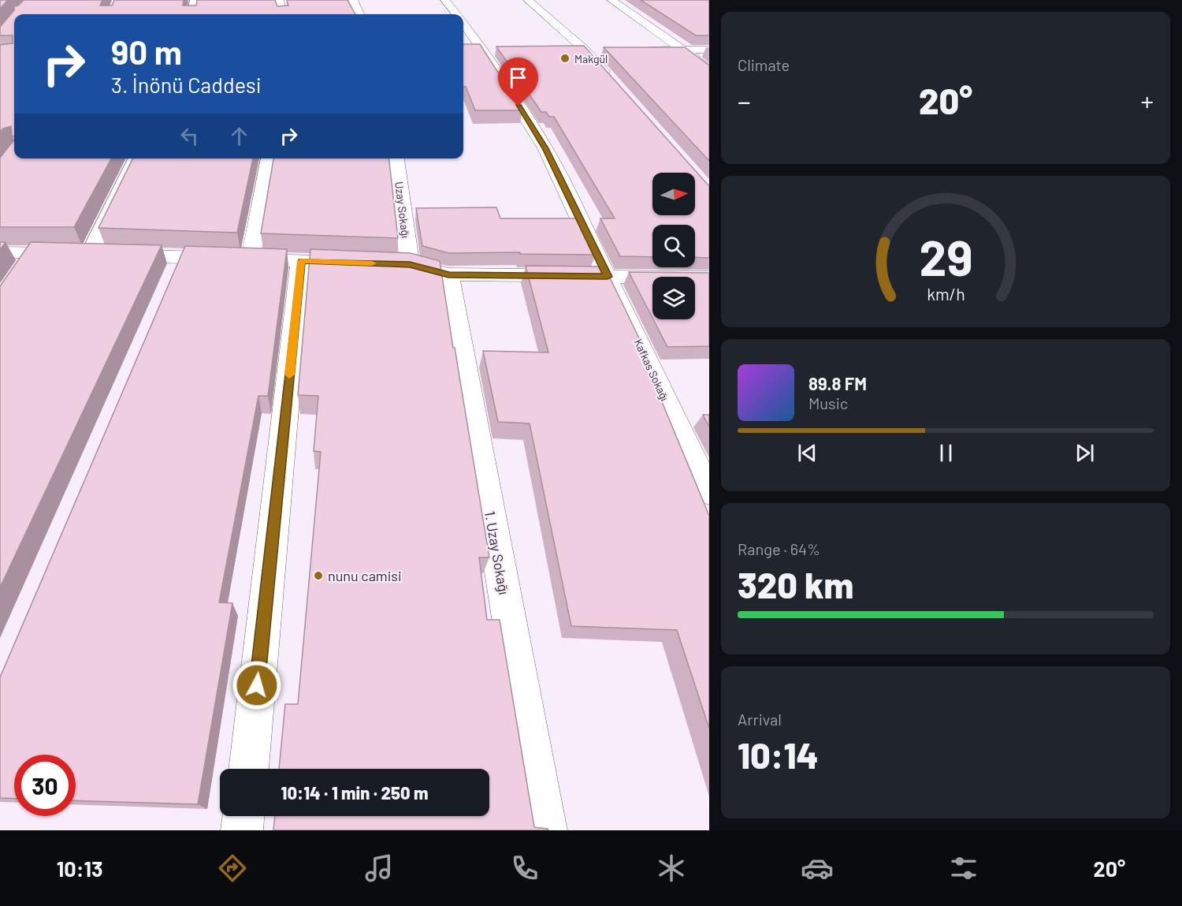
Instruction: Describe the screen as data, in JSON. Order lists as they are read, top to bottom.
{
  "streets": {
    "street": ["Uzay Sokağı", "Kafkas Sokağı", "1. Uzay Sokağı"]
  },
  "crossings": [
    ["Uzay Sokağı", "1. Uzay Sokağı"]
  ],
  "places": ["Makgül", "nunu camisi"],
  "north": "right",
  "page": {
    "tile": [
      "Climate",
      ["Range · 64%", "320 km"],
      ["Arrival", "10:14"]
    ],
    "turn": ["90 m", "3. İnönü Caddesi"],
    "heat": ["−", "20°", "+"],
    "song": ["89.8 FM", "Music"],
    "limit": "30",
    "trip": "10:14 · 1 min · 250 m",
    "tabs": ["10:13", "20°"],
    "gauge": ["29", "km/h"]
  }
}
